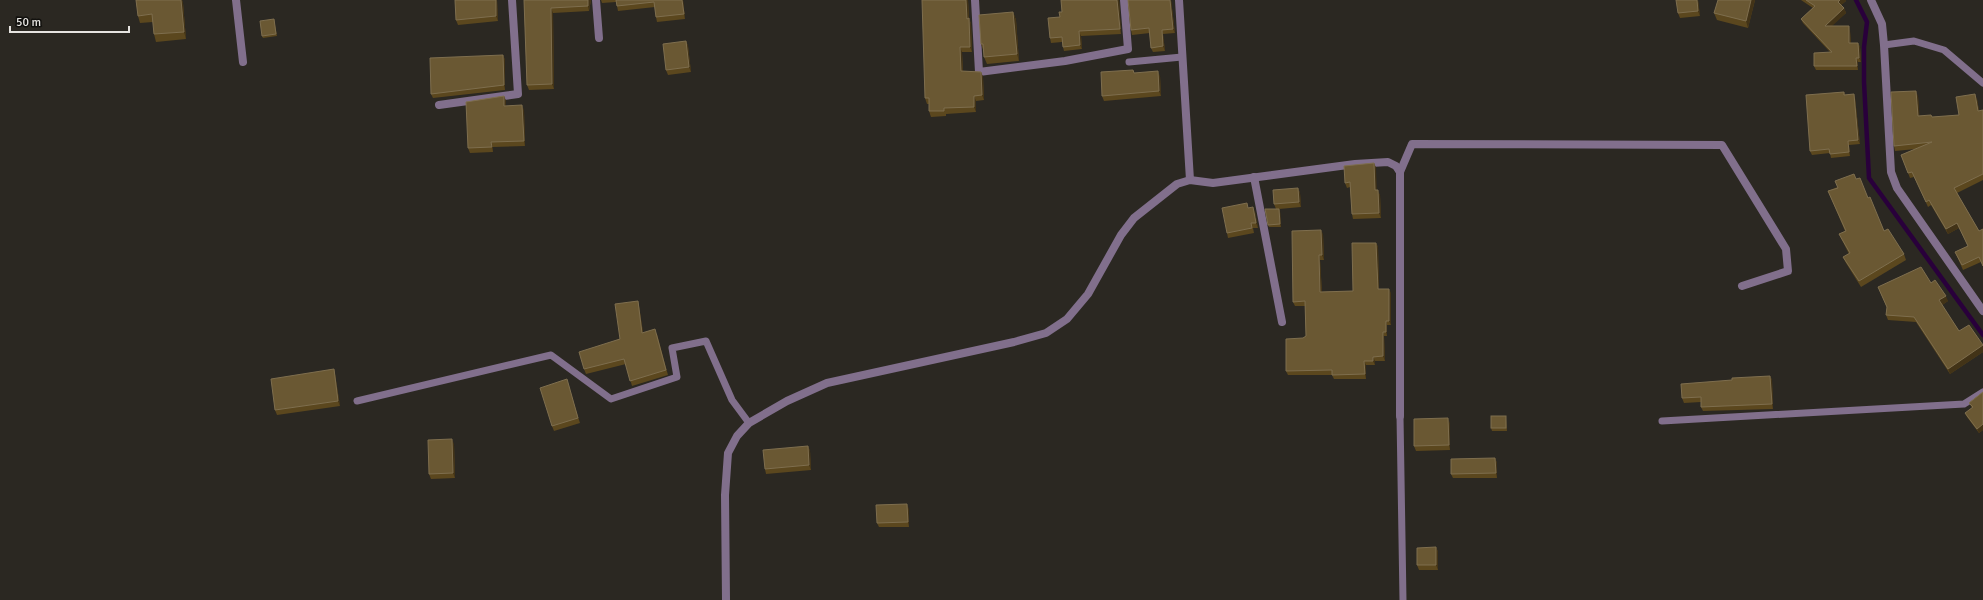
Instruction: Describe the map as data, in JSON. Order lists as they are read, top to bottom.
{
  "scale_bar": "50 m"
}
